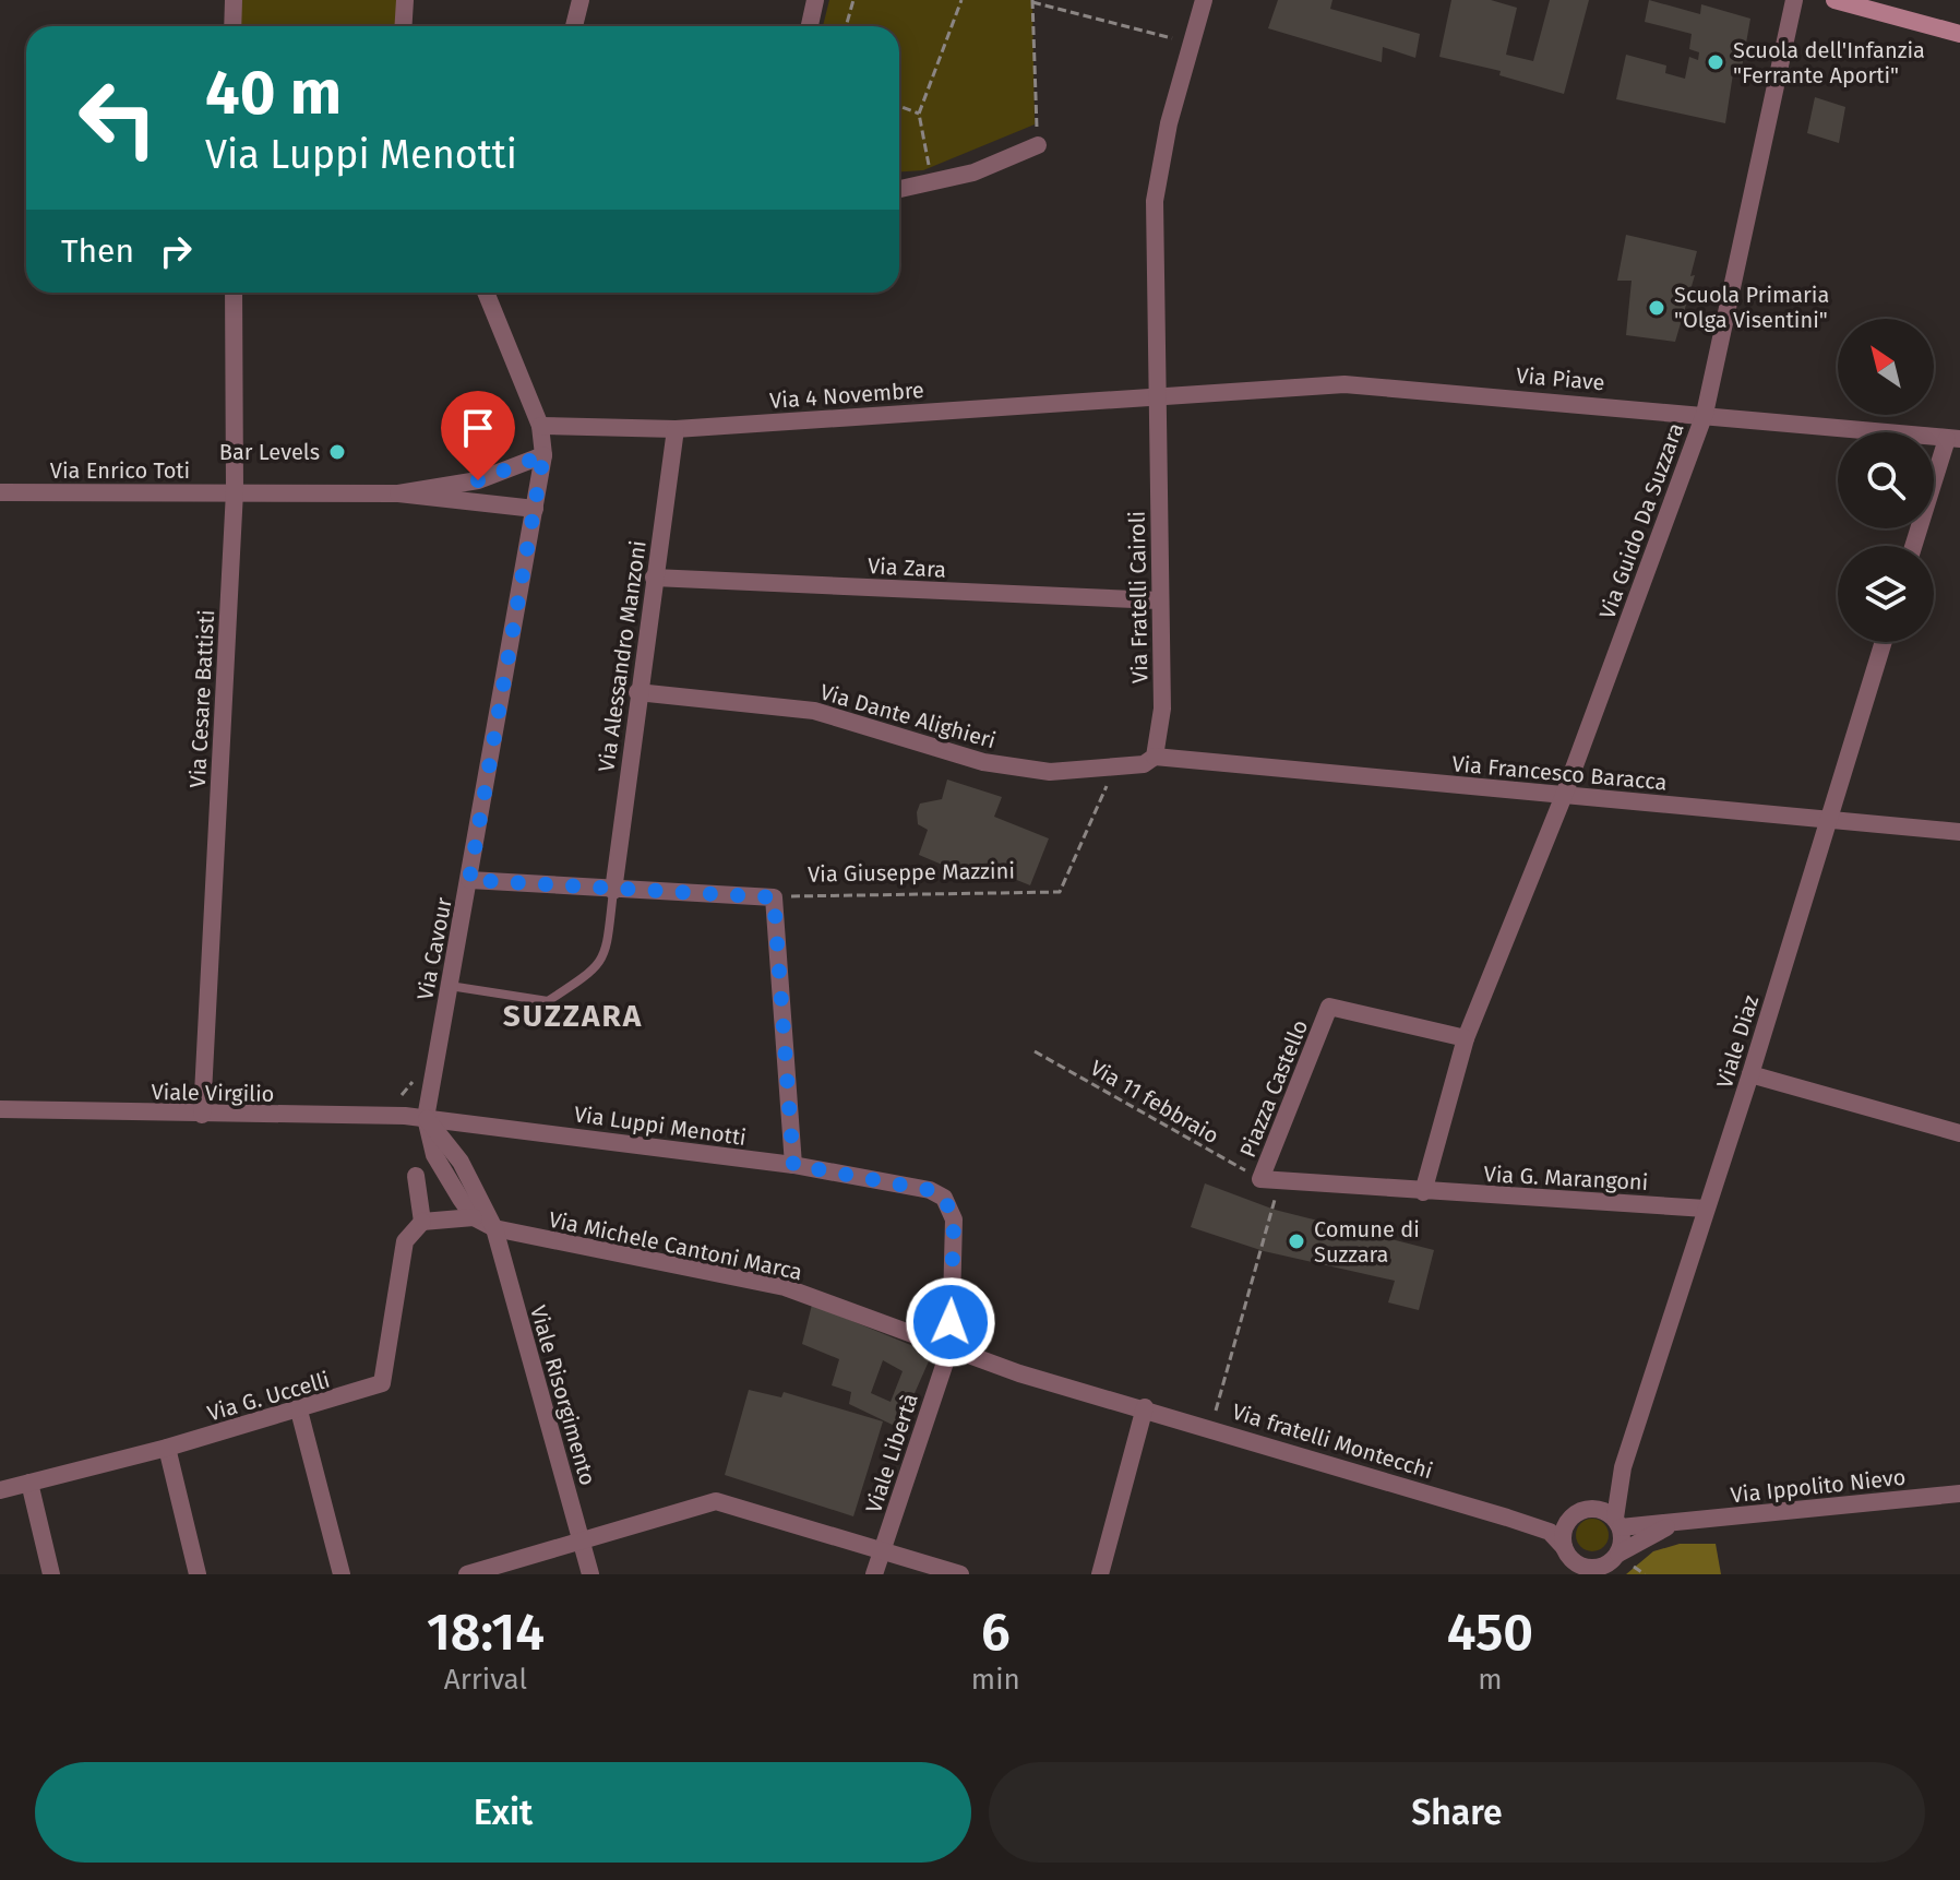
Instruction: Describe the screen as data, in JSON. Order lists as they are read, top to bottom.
{
  "streets": {
    "street": [
      "Via Piave",
      "Via 4 Novembre",
      "Via Enrico Toti",
      "Via Guido Da Suzzara",
      "Via Zara",
      "Via Fratelli Cairoli",
      "Via Alessandro Manzoni",
      "Via Cesare Battisti",
      "Via Dante Alighieri",
      "Via Francesco Baracca",
      "Via Cavour",
      "Viale Diaz",
      "Piazza Castello",
      "Viale Virgilio",
      "Via Luppi Menotti",
      "Via G. Marangoni",
      "Via Michele Cantoni Marca",
      "Viale Risorgimento",
      "Via G. Uccelli",
      "Via fratelli Montecchi",
      "Viale Libertà",
      "Via Ippolito Nievo"
    ],
    "path": ["Via Giuseppe Mazzini", "Via 11 febbraio"]
  },
  "crossings": [
    ["Via Piave", "Via 4 Novembre"],
    ["Via Piave", "Via Guido Da Suzzara"],
    ["Via Piave", "Via Fratelli Cairoli"],
    ["Via 4 Novembre", "Via Fratelli Cairoli"],
    ["Via 4 Novembre", "Via Alessandro Manzoni"],
    ["Via 4 Novembre", "Via Cavour"],
    ["Via Enrico Toti", "Via Cesare Battisti"],
    ["Via Enrico Toti", "Via Cavour"],
    ["Via Guido Da Suzzara", "Via Francesco Baracca"],
    ["Via Guido Da Suzzara", "Piazza Castello"],
    ["Via Zara", "Via Fratelli Cairoli"],
    ["Via Zara", "Via Alessandro Manzoni"],
    ["Via Fratelli Cairoli", "Via Francesco Baracca"],
    ["Via Alessandro Manzoni", "Via Dante Alighieri"],
    ["Via Cesare Battisti", "Viale Virgilio"],
    ["Via Dante Alighieri", "Via Giuseppe Mazzini"],
    ["Via Francesco Baracca", "Viale Diaz"],
    ["Via Cavour", "Viale Virgilio"],
    ["Via Cavour", "Via Luppi Menotti"],
    ["Via Cavour", "Viale Risorgimento"],
    ["Viale Diaz", "Via G. Marangoni"],
    ["Piazza Castello", "Via 11 febbraio"],
    ["Piazza Castello", "Via G. Marangoni"],
    ["Viale Virgilio", "Via Luppi Menotti"],
    ["Viale Virgilio", "Viale Risorgimento"],
    ["Via Luppi Menotti", "Via Michele Cantoni Marca"],
    ["Via Luppi Menotti", "Viale Risorgimento"],
    ["Via Luppi Menotti", "Viale Libertà"],
    ["Via Michele Cantoni Marca", "Viale Risorgimento"],
    ["Via Michele Cantoni Marca", "Via fratelli Montecchi"],
    ["Via Michele Cantoni Marca", "Viale Libertà"]
  ],
  "districts": ["SUZZARA"],
  "places": [
    "Scuola dell'Infanzia \"Ferrante Aporti\"",
    "Scuola Primaria \"Olga Visentini\"",
    "Bar Levels",
    "Comune di Suzzara"
  ],
  "north": "top left",
  "page": {
    "turn": ["40 m", "Via Luppi Menotti"],
    "then": "Then",
    "eta": [
      "18:14",
      "Arrival",
      "6",
      "min",
      "450",
      "m"
    ],
    "buttons": ["Exit", "Share"]
  }
}
